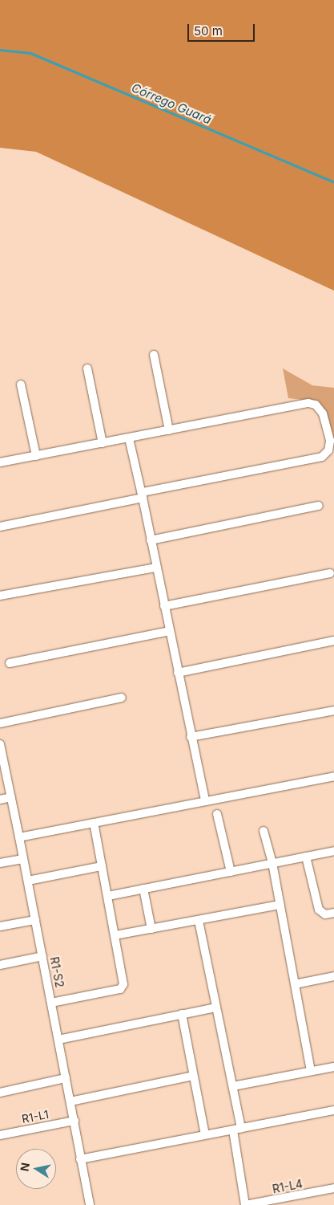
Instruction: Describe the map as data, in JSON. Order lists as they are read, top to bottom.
{
  "streets": {
    "street": ["R1-S2", "R1-L1", "R1-L4"]
  },
  "crossings": [
    ["R1-S2", "R1-L1"]
  ],
  "water": ["Córrego Guará"],
  "scale_bar": "50 m",
  "north": "left"
}
